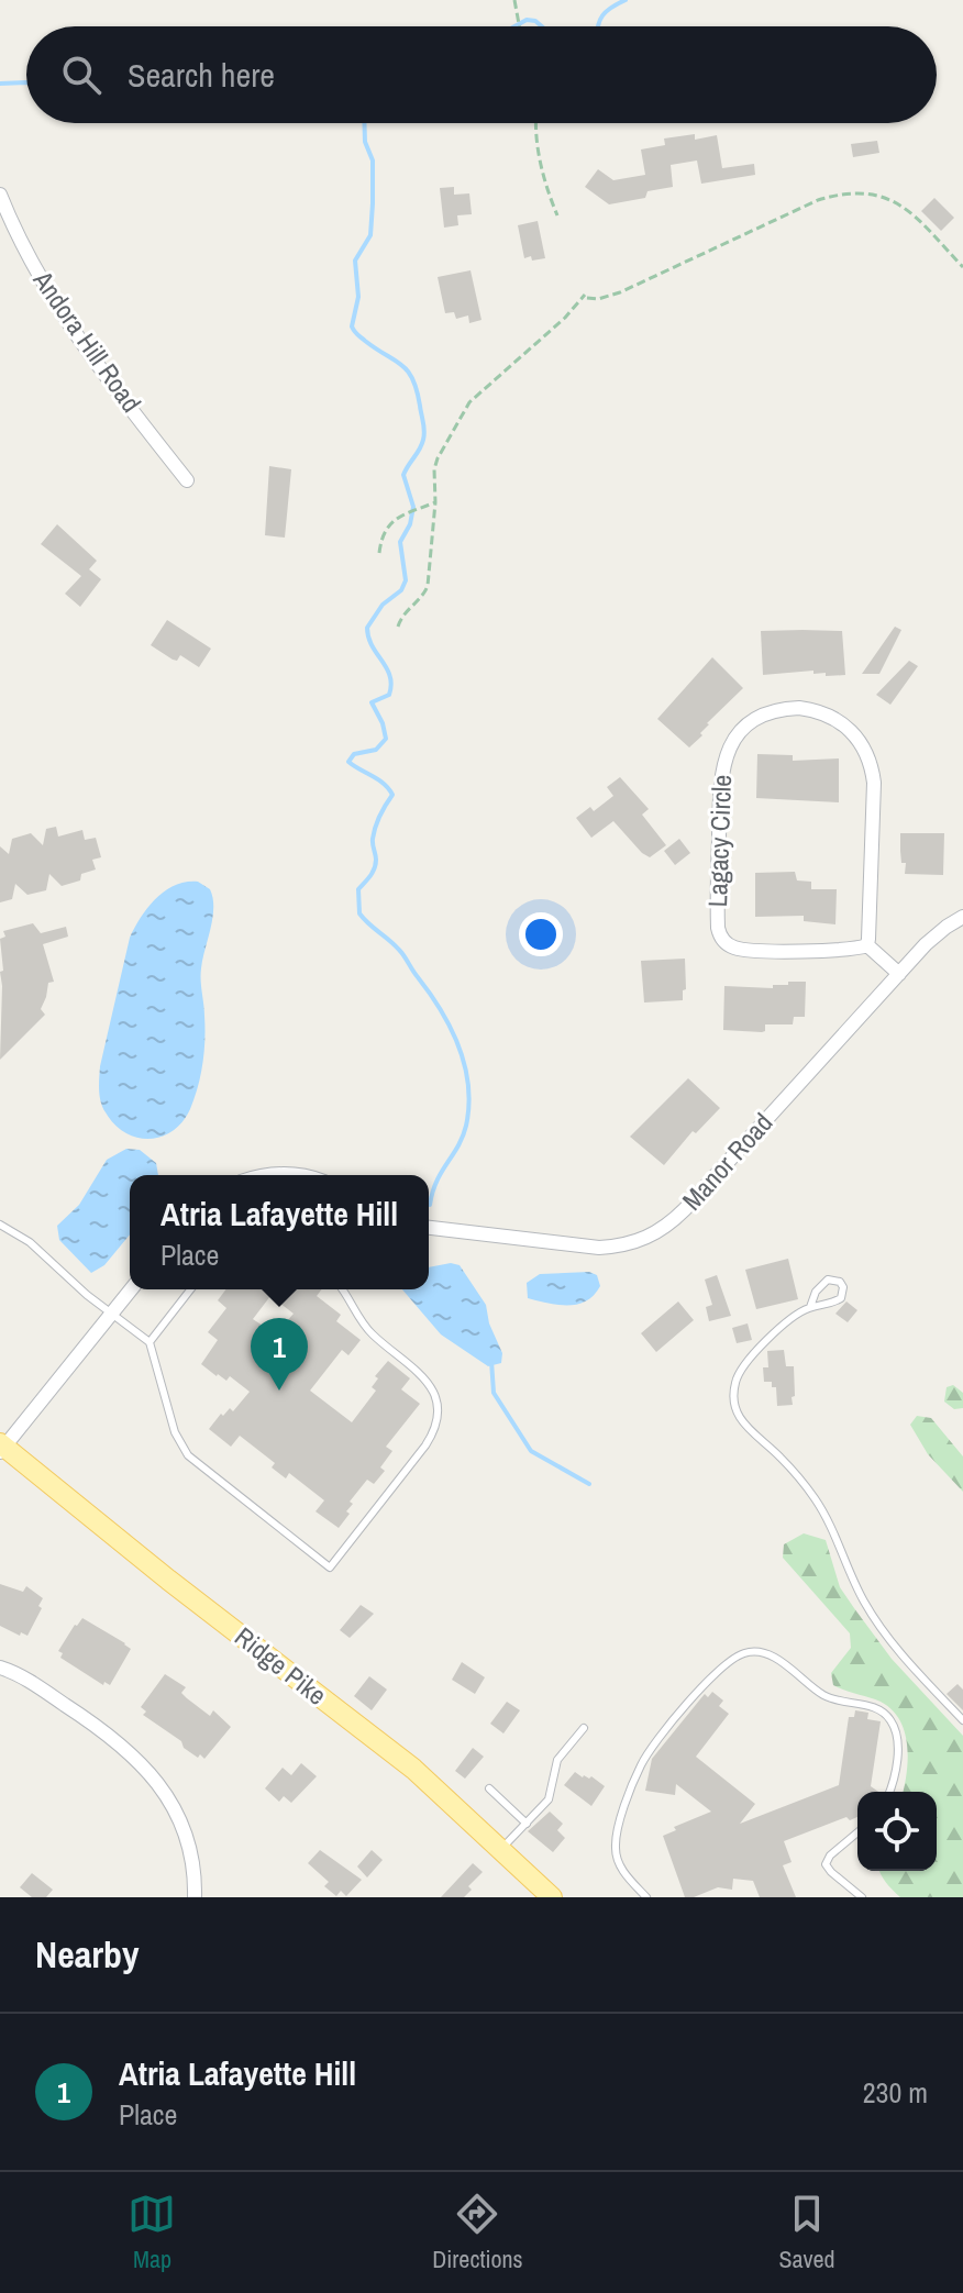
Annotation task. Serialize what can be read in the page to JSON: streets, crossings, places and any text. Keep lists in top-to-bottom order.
{
  "streets": {
    "main road": ["Ridge Pike"],
    "street": ["Andora Hill Road", "Lagacy Circle", "Manor Road"]
  },
  "page": {
    "search": "Search here",
    "popup": ["Atria Lafayette Hill", "Place"],
    "pins": "1",
    "heading": "Nearby",
    "list": [
      {
        "mark": "1",
        "name": "Atria Lafayette Hill",
        "note": "Place",
        "value": "230 m"
      }
    ],
    "nav": ["Map", "Directions", "Saved"]
  }
}
